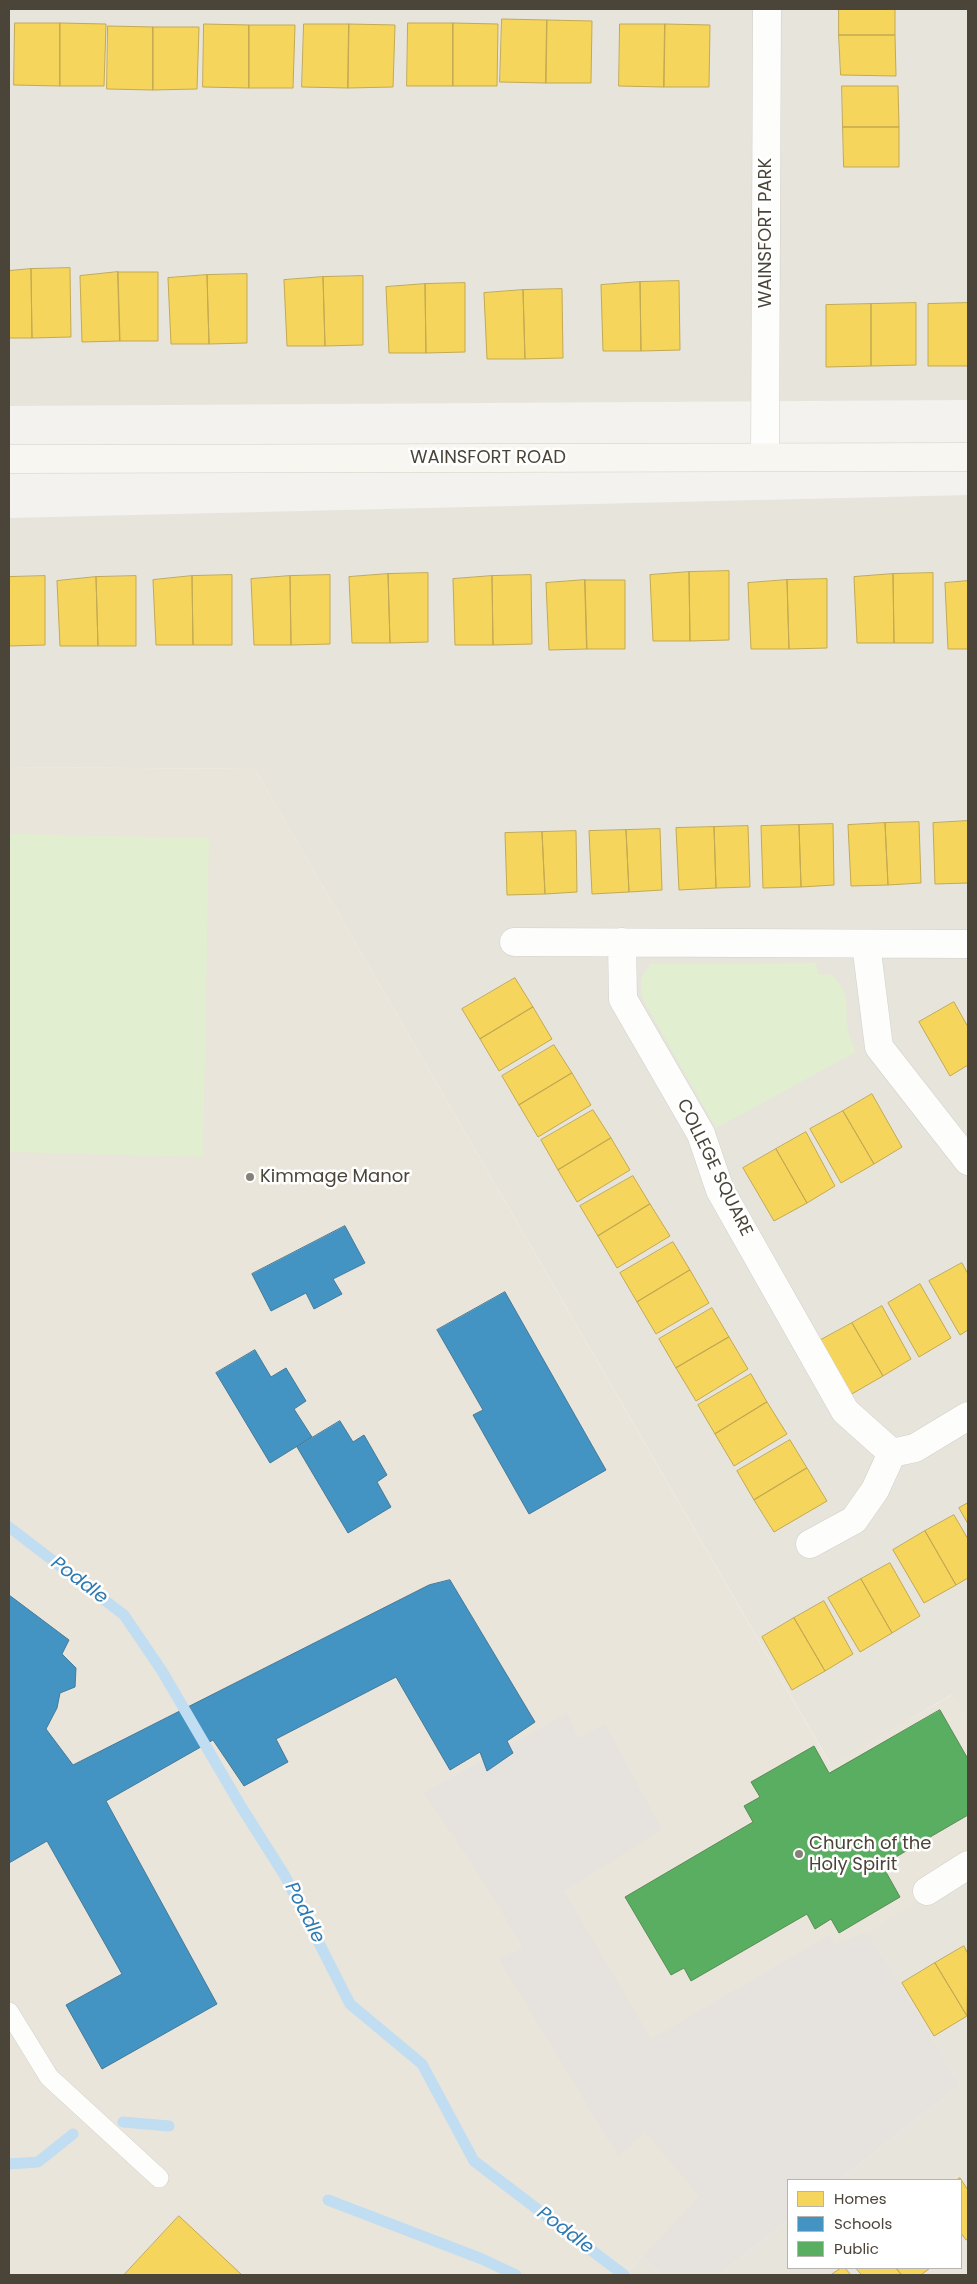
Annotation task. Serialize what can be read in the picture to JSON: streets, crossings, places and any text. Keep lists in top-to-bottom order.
{
  "streets": {
    "main road": ["WAINSFORT ROAD"],
    "street": ["WAINSFORT PARK", "COLLEGE SQUARE"]
  },
  "crossings": [
    ["WAINSFORT PARK", "WAINSFORT ROAD"]
  ],
  "water": ["Poddle"],
  "places": ["Kimmage Manor", "Church of the Holy Spirit"],
  "legend": ["Homes", "Schools", "Public"]
}
